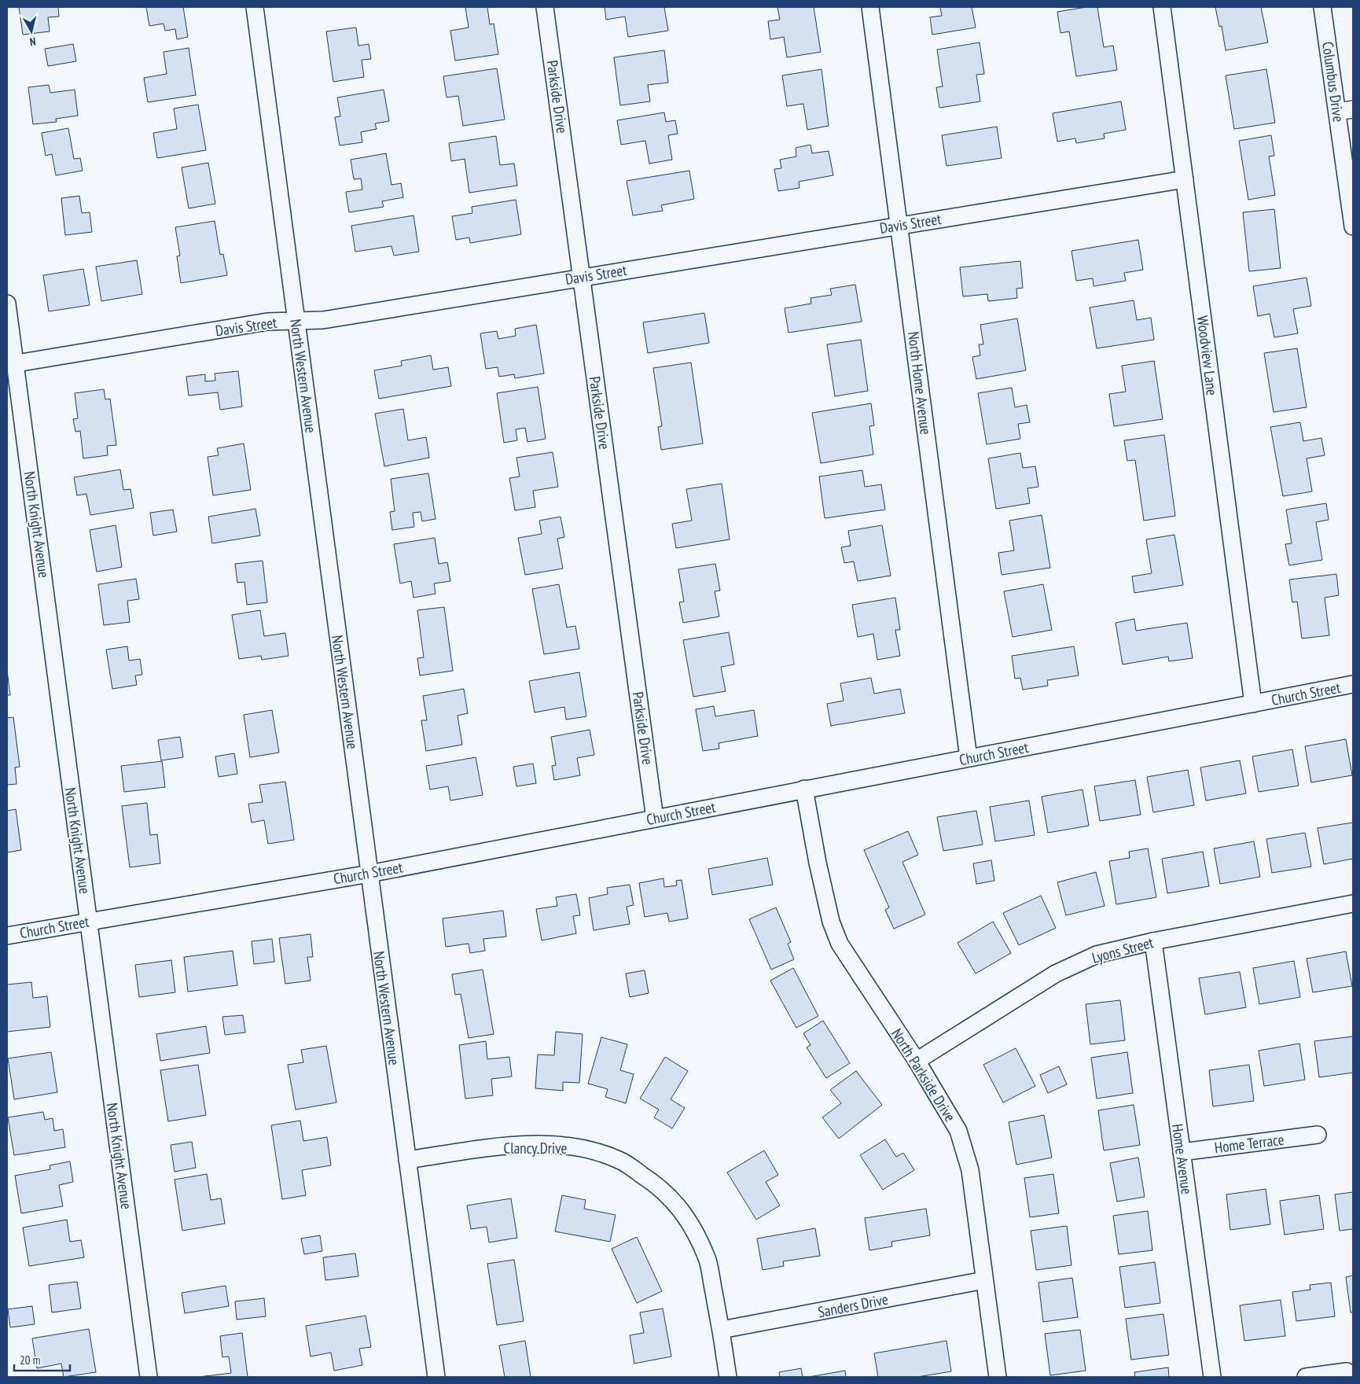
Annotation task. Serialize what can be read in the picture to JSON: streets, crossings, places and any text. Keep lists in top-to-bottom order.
{
  "streets": {
    "street": [
      "Columbus Drive",
      "Parkside Drive",
      "Davis Street",
      "Woodview Lane",
      "North Western Avenue",
      "North Home Avenue",
      "North Knight Avenue",
      "Church Street",
      "Lyons Street",
      "North Parkside Drive",
      "Home Terrace",
      "Clancy Drive",
      "Home Avenue",
      "Sanders Drive"
    ]
  },
  "crossings": [
    ["Parkside Drive", "Davis Street"],
    ["Parkside Drive", "Church Street"],
    ["Davis Street", "Woodview Lane"],
    ["Davis Street", "North Western Avenue"],
    ["Davis Street", "North Home Avenue"],
    ["Davis Street", "North Knight Avenue"],
    ["Woodview Lane", "Church Street"],
    ["North Western Avenue", "Church Street"],
    ["North Western Avenue", "Clancy Drive"],
    ["North Home Avenue", "Church Street"],
    ["North Knight Avenue", "Church Street"],
    ["Church Street", "North Parkside Drive"],
    ["Lyons Street", "North Parkside Drive"],
    ["Lyons Street", "Home Avenue"],
    ["North Parkside Drive", "Sanders Drive"],
    ["Home Terrace", "Home Avenue"],
    ["Clancy Drive", "Sanders Drive"]
  ],
  "scale_bar": "20 m",
  "north": "bottom"
}
